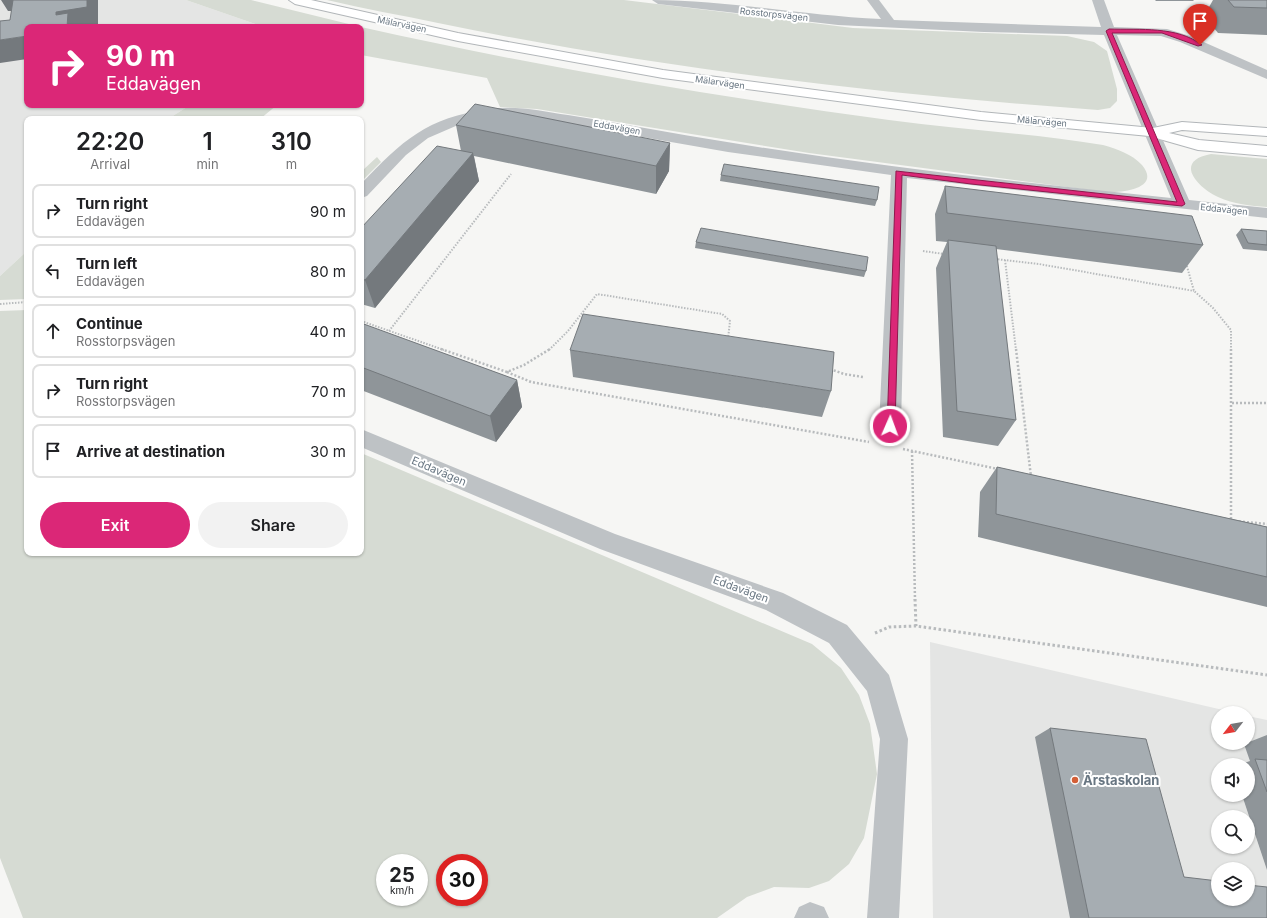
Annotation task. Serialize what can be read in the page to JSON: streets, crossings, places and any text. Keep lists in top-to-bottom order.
{
  "streets": {
    "main road": ["Mälarvägen"],
    "street": ["Rosstorpsvägen", "Eddavägen"]
  },
  "places": ["Ärstaskolan"],
  "north": "bottom left",
  "page": {
    "turn": ["90 m", "Eddavägen"],
    "eta": [
      "22:20",
      "Arrival",
      "1",
      "min",
      "310",
      "m"
    ],
    "list": [
      {
        "name": "Turn right",
        "note": "Eddavägen",
        "value": "90 m"
      },
      {
        "name": "Turn left",
        "note": "Eddavägen",
        "value": "80 m"
      },
      {
        "name": "Continue",
        "note": "Rosstorpsvägen",
        "value": "40 m"
      },
      {
        "name": "Turn right",
        "note": "Rosstorpsvägen",
        "value": "70 m"
      },
      {
        "name": "Arrive at destination",
        "value": "30 m"
      }
    ],
    "buttons": ["Exit", "Share"],
    "speed": "25 km/h",
    "limit": "30"
  }
}
